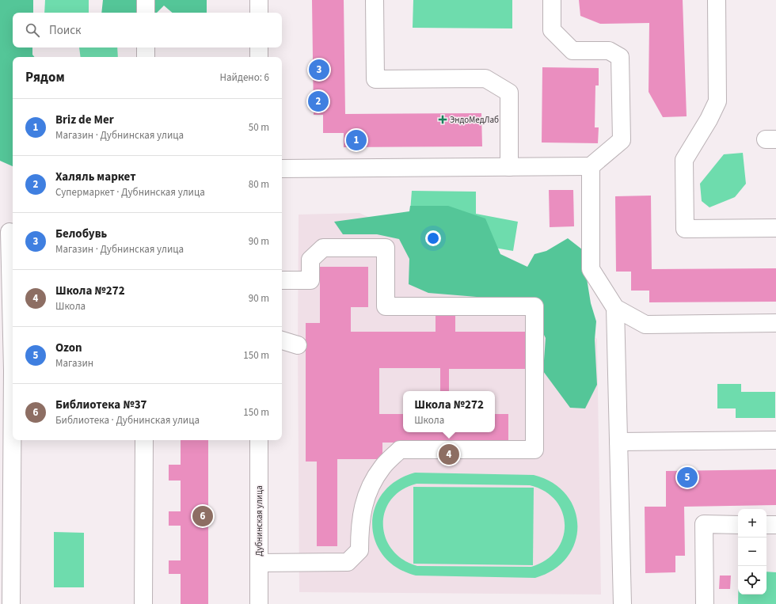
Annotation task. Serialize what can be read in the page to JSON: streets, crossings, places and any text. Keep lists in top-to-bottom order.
{
  "streets": {
    "main road": ["Дубнинская улица"]
  },
  "places": {
    "health": ["ЭндоМедЛаб"]
  },
  "page": {
    "search": "Поиск",
    "heading": ["Рядом", "Найдено: 6"],
    "pins": [
      "3",
      "2",
      "1",
      "4",
      "5",
      "6"
    ],
    "list": [
      {
        "mark": "1",
        "name": "Briz de Mer",
        "note": "Магазин · Дубнинская улица",
        "value": "50 m"
      },
      {
        "mark": "2",
        "name": "Халяль маркет",
        "note": "Супермаркет · Дубнинская улица",
        "value": "80 m"
      },
      {
        "mark": "3",
        "name": "Белобувь",
        "note": "Магазин · Дубнинская улица",
        "value": "90 m"
      },
      {
        "mark": "4",
        "name": "Школа №272",
        "note": "Школа",
        "value": "90 m"
      },
      {
        "mark": "5",
        "name": "Ozon",
        "note": "Магазин",
        "value": "150 m"
      },
      {
        "mark": "6",
        "name": "Библиотека №37",
        "note": "Библиотека · Дубнинская улица",
        "value": "150 m"
      }
    ],
    "popup": ["Школа №272", "Школа"],
    "map_buttons": ["+", "−"]
  }
}
